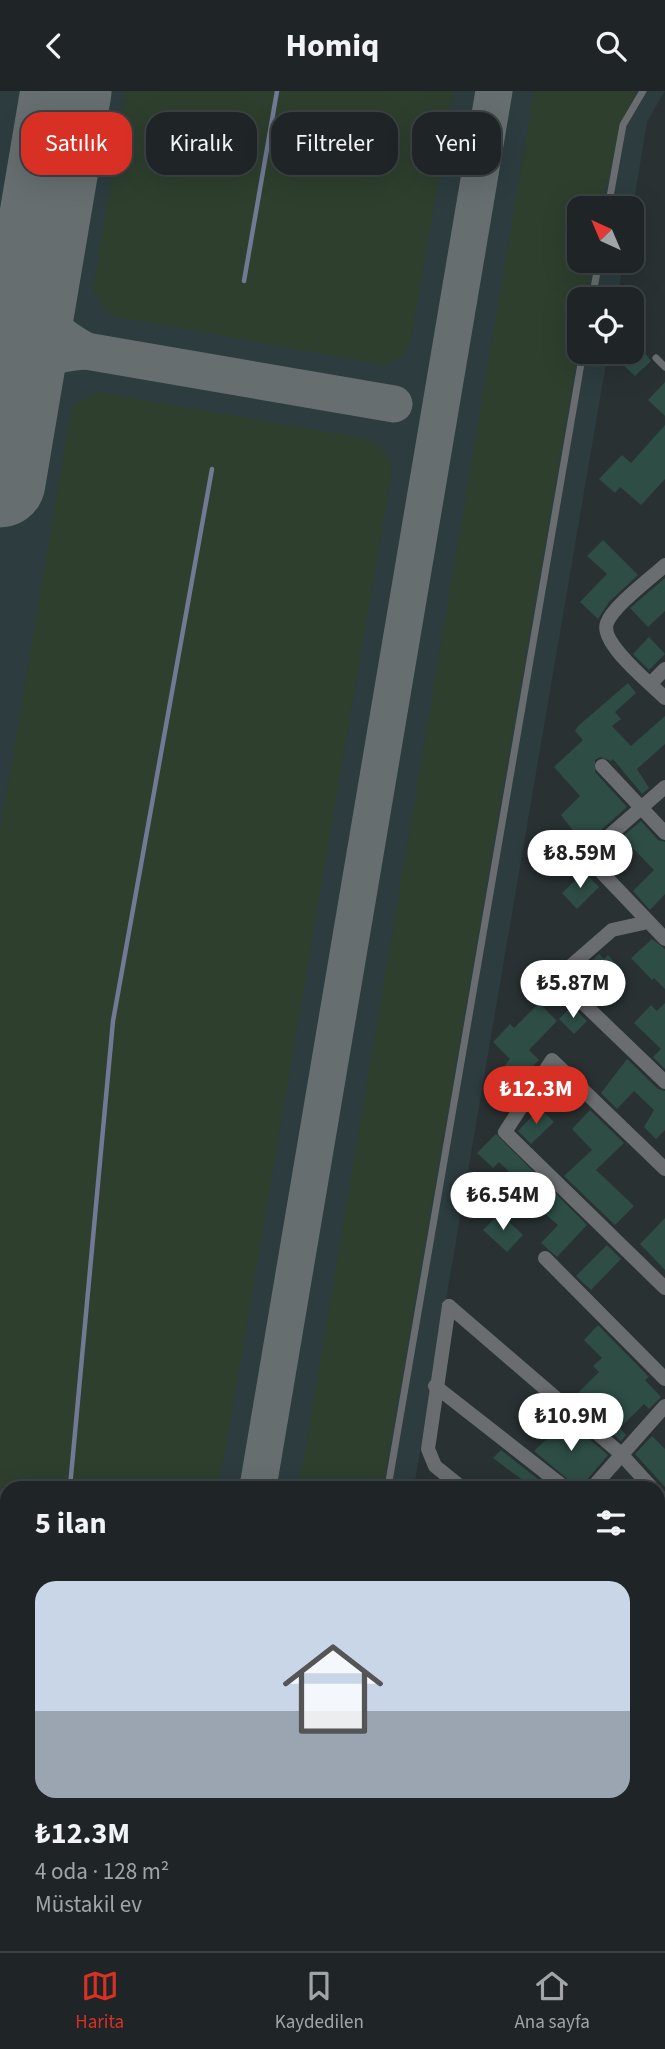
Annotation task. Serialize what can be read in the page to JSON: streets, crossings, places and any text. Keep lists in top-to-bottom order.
{
  "north": "top left",
  "page": {
    "header": "Homiq",
    "chip": [
      "Satılık",
      "Kiralık",
      "Filtreler",
      "Yeni"
    ],
    "price": [
      "₺8.59M",
      "₺5.87M",
      "₺12.3M",
      "₺6.54M",
      "₺10.9M"
    ],
    "heading": "5 ilan",
    "list": [
      {
        "name": "₺12.3M",
        "note": "4 oda · 128 m² · Müstakil ev"
      }
    ],
    "tabs": ["Harita", "Kaydedilen", "Ana sayfa"]
  }
}
